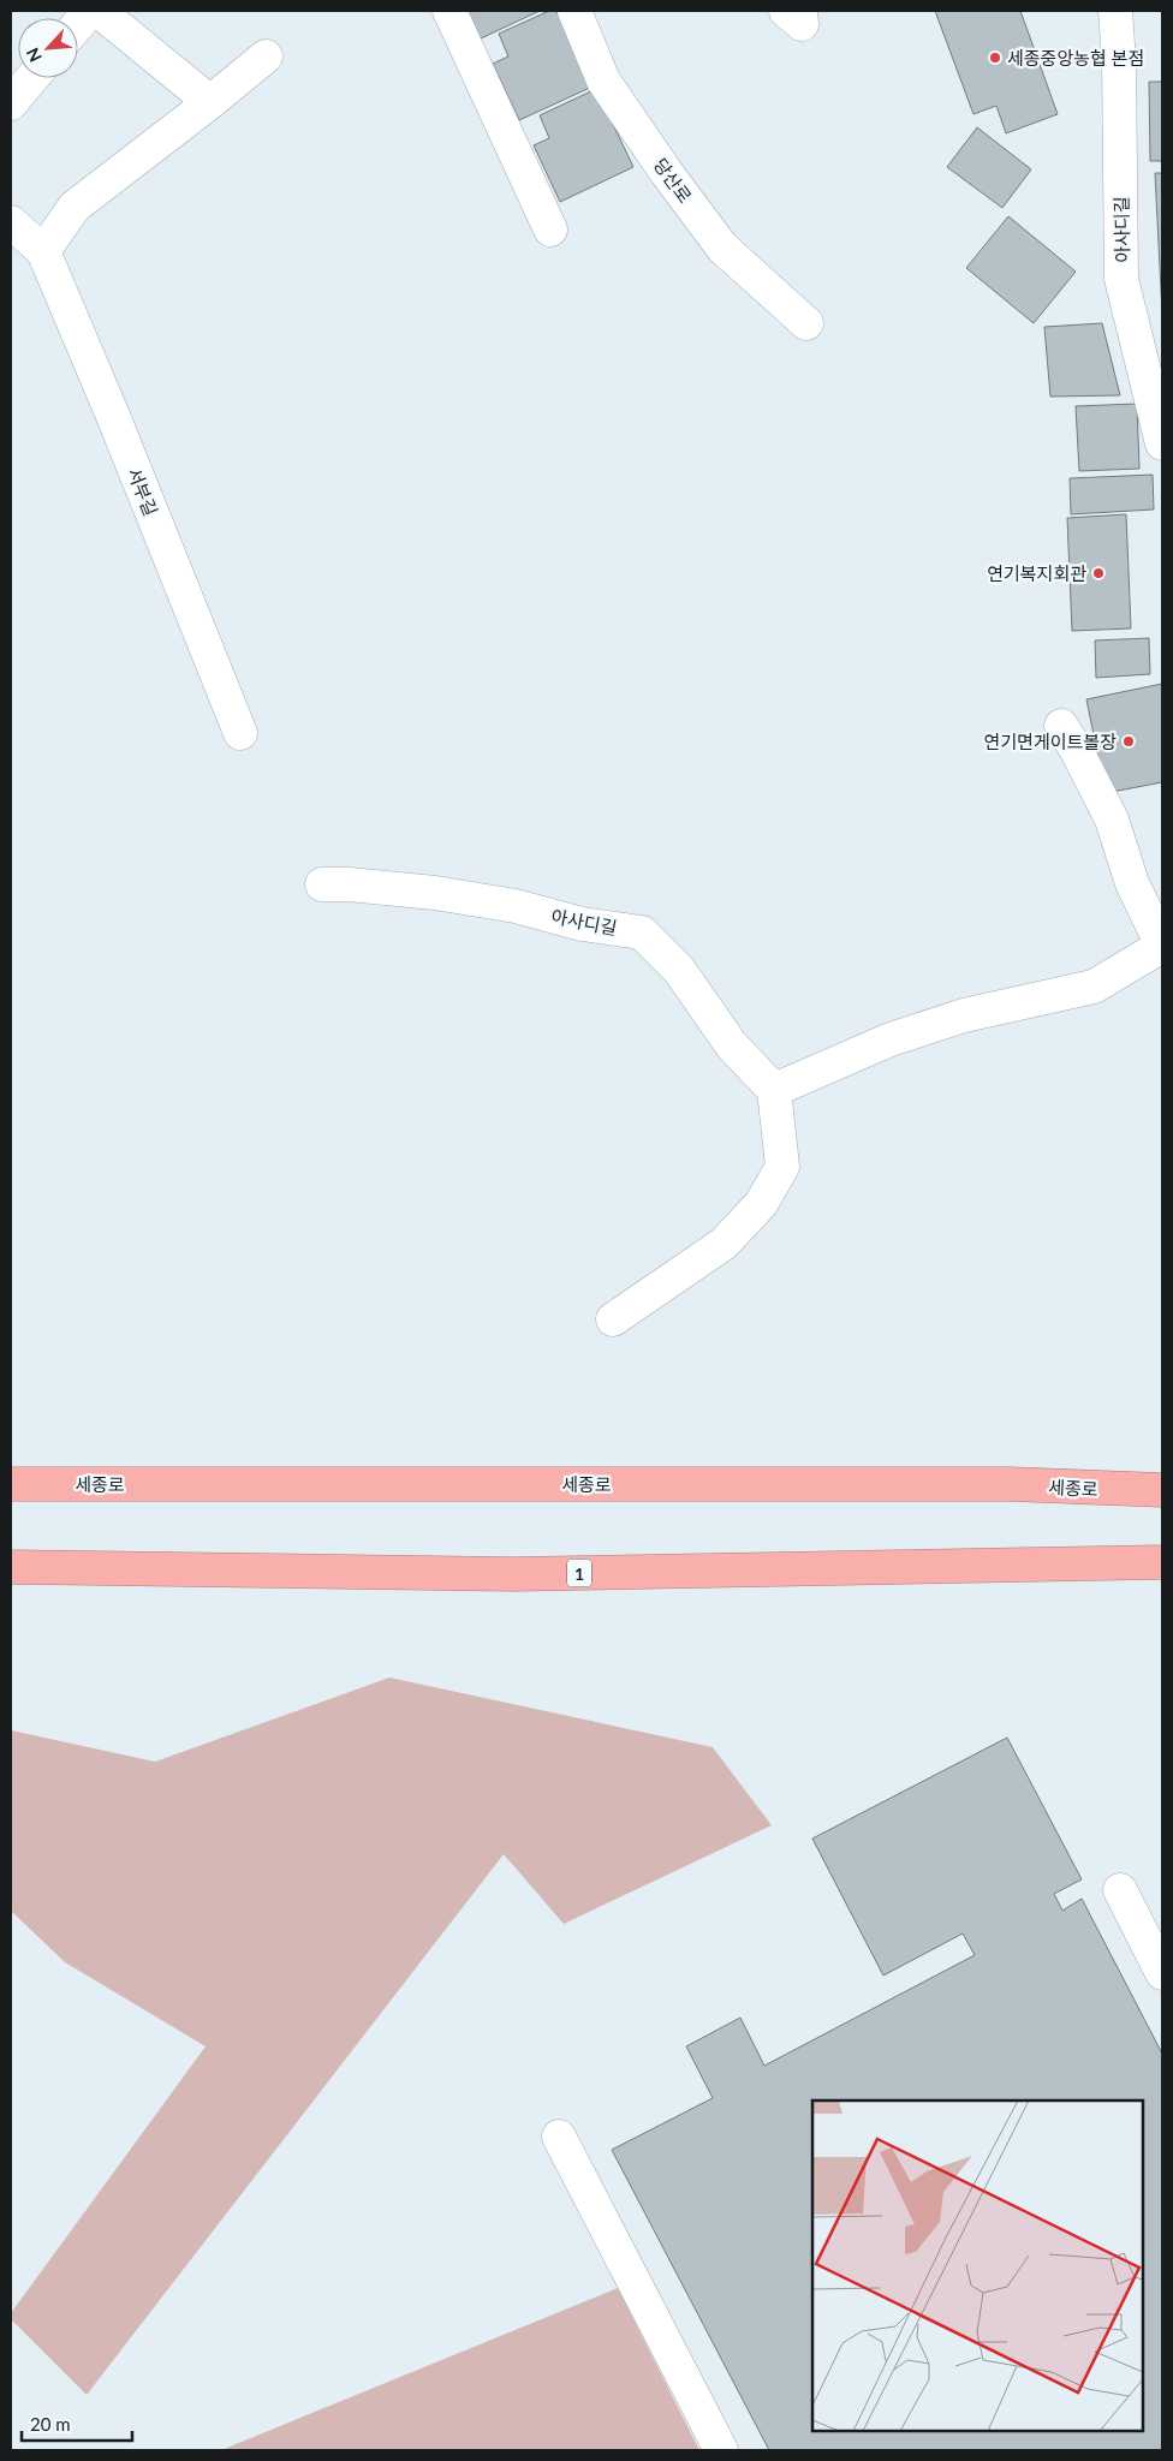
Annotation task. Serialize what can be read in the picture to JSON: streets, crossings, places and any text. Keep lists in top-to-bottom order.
{
  "streets": {
    "highway": ["세종로", "1"],
    "street": ["당산로", "아사디길", "서부길"]
  },
  "places": ["세종중앙농협 본점", "연기복지회관", "연기면게이트볼장"],
  "scale_bar": "20 m",
  "north": "bottom left"
}
